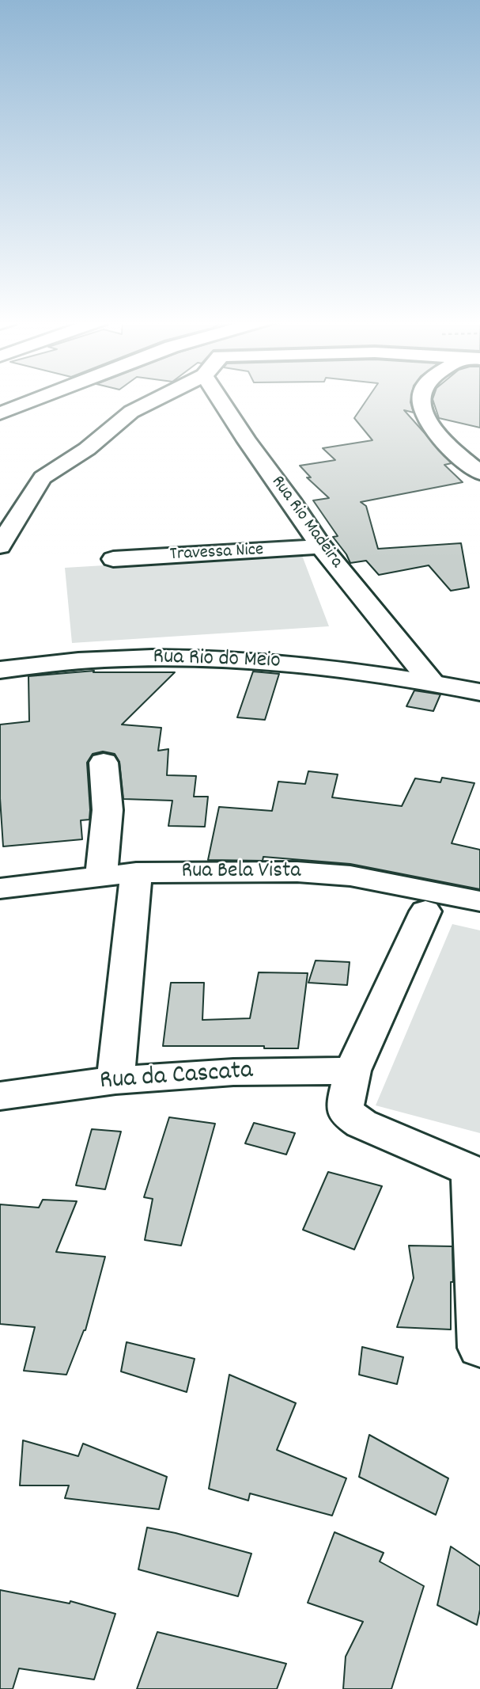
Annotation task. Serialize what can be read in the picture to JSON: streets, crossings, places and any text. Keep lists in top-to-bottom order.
{
  "streets": {
    "street": [
      "Rua Rio Madeira",
      "Travessa Nice",
      "Rua Rio do Meio",
      "Rua Bela Vista",
      "Rua da Cascata"
    ]
  },
  "crossings": [
    ["Rua Rio Madeira", "Travessa Nice"],
    ["Rua Rio Madeira", "Rua Rio do Meio"]
  ]
}
